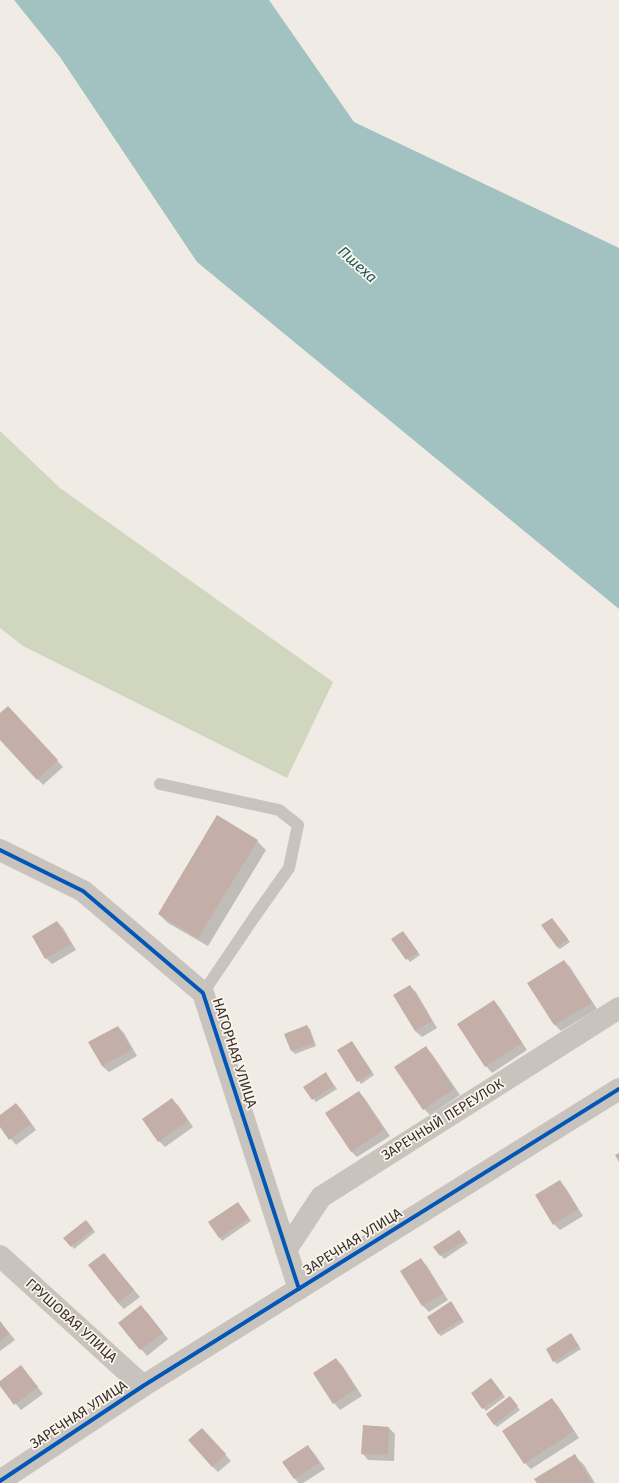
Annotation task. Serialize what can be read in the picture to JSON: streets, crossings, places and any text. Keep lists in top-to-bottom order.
{
  "streets": {
    "street": [
      "НАГОРНАЯ УЛИЦА",
      "ЗАРЕЧНЫЙ ПЕРЕУЛОК",
      "ЗАРЕЧНАЯ УЛИЦА",
      "ГРУШОВАЯ УЛИЦА"
    ]
  },
  "crossings": [
    ["НАГОРНАЯ УЛИЦА", "ЗАРЕЧНЫЙ ПЕРЕУЛОК"],
    ["НАГОРНАЯ УЛИЦА", "ЗАРЕЧНАЯ УЛИЦА"],
    ["ЗАРЕЧНАЯ УЛИЦА", "ГРУШОВАЯ УЛИЦА"]
  ],
  "water": ["Пшеха"]
}
